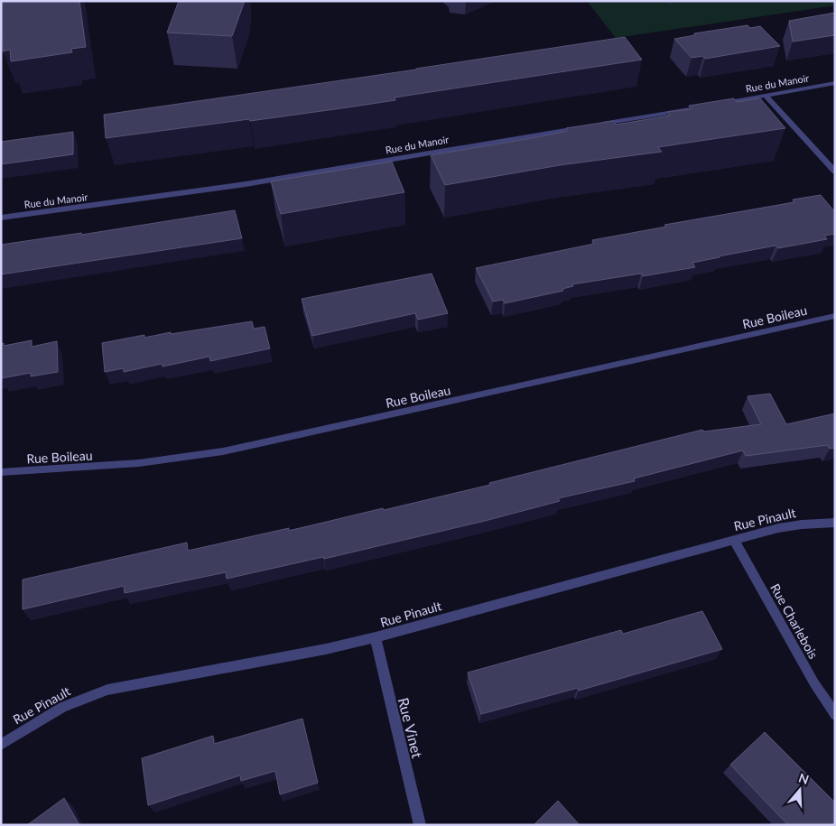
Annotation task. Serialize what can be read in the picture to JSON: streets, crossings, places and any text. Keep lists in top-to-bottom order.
{
  "streets": {
    "street": [
      "Rue du Manoir",
      "Rue Boileau",
      "Rue Pinault",
      "Rue Charlebois",
      "Rue Vinet"
    ]
  },
  "crossings": [
    ["Rue Pinault", "Rue Charlebois"],
    ["Rue Pinault", "Rue Vinet"]
  ],
  "north": "top"
}
